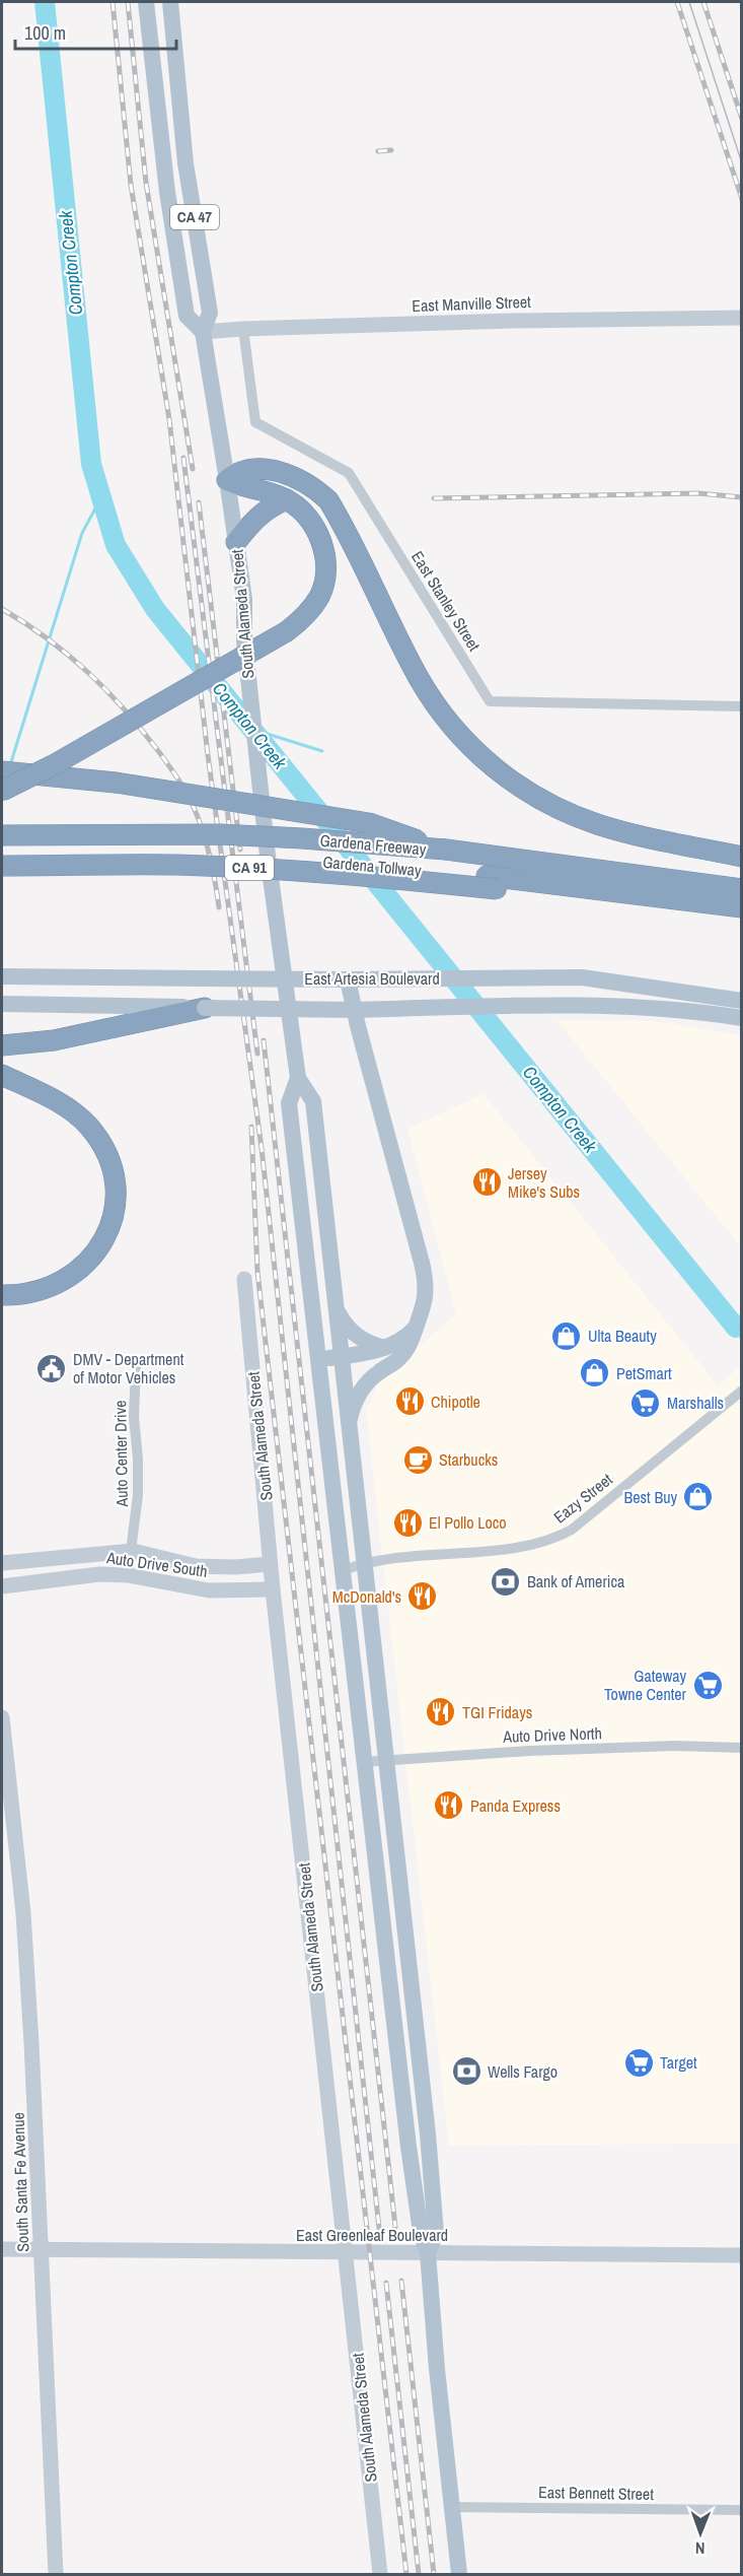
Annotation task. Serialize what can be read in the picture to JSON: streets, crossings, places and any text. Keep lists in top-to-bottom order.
{
  "streets": {
    "highway": ["Gardena Freeway", "Gardena Tollway", "CA 91"],
    "main road": ["CA 47", "South Alameda Street", "East Artesia Boulevard"],
    "street": [
      "East Manville Street",
      "East Stanley Street",
      "Auto Center Drive",
      "Eazy Street",
      "Auto Drive South",
      "Auto Drive North",
      "South Santa Fe Avenue",
      "East Greenleaf Boulevard",
      "East Bennett Street"
    ]
  },
  "crossings": [
    ["East Manville Street", "East Stanley Street"],
    ["East Manville Street", "South Alameda Street"],
    ["South Alameda Street", "Eazy Street"],
    ["South Alameda Street", "Auto Drive South"],
    ["South Alameda Street", "Auto Drive North"],
    ["South Alameda Street", "East Greenleaf Boulevard"],
    ["South Alameda Street", "East Bennett Street"],
    ["Gardena Freeway", "Gardena Tollway"],
    ["Auto Center Drive", "Auto Drive South"],
    ["South Santa Fe Avenue", "East Greenleaf Boulevard"]
  ],
  "water": ["Compton Creek"],
  "places": {
    "restaurant": [
      "Jersey Mike's Subs",
      "Chipotle",
      "El Pollo Loco",
      "McDonald's",
      "TGI Fridays",
      "Panda Express"
    ],
    "shop": ["Ulta Beauty", "PetSmart", "Best Buy"],
    "public building": ["DMV - Department of Motor Vehicles"],
    "supermarket": ["Marshalls", "Gateway Towne Center", "Target"],
    "cafe": ["Starbucks"],
    "bank": ["Bank of America", "Wells Fargo"]
  },
  "scale_bar": "100 m",
  "north": "bottom"
}
